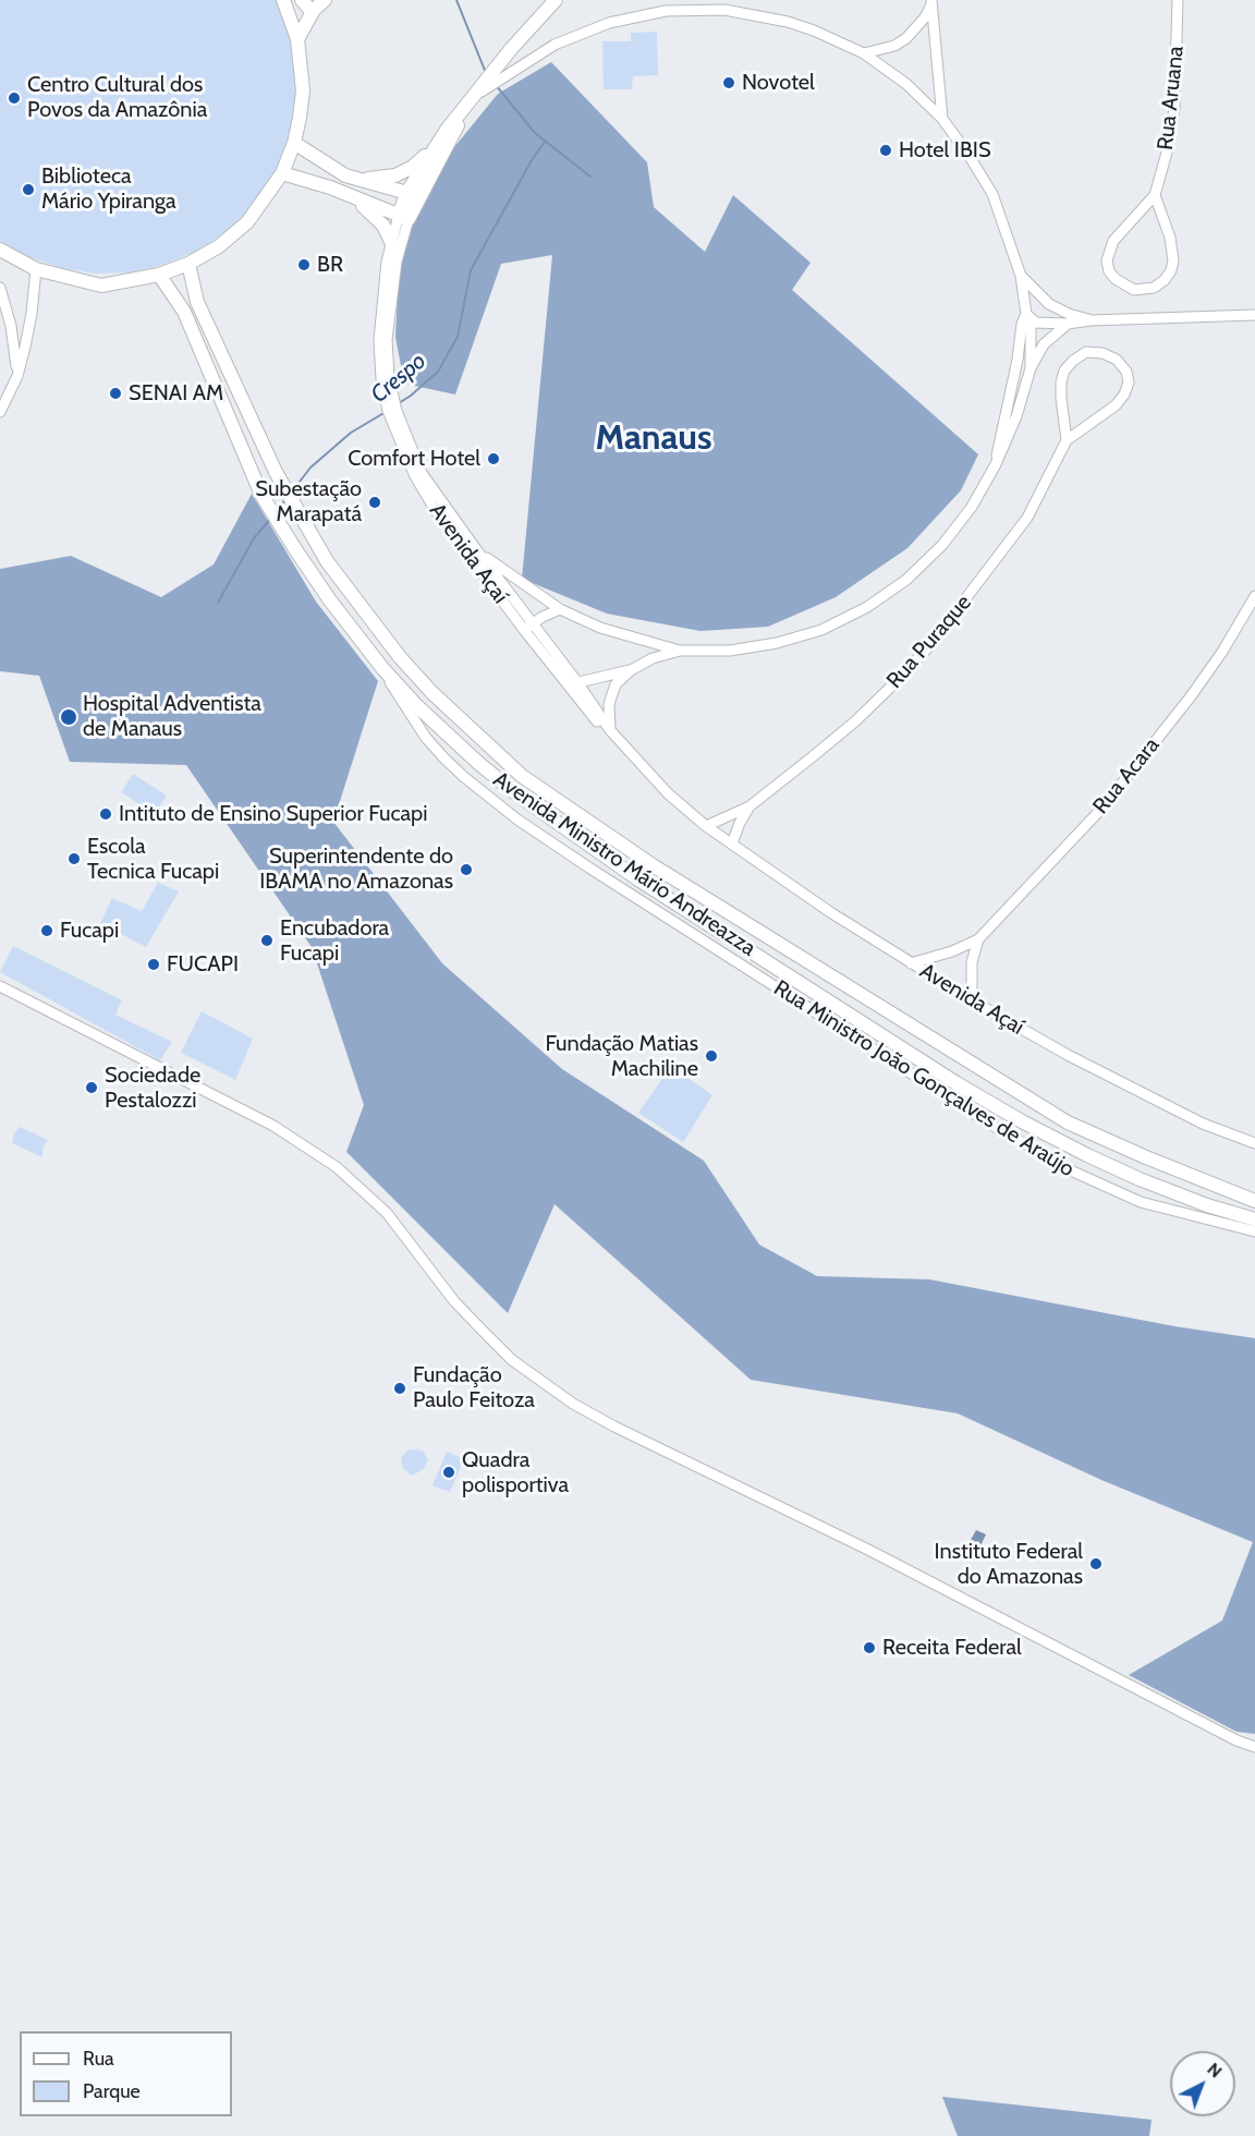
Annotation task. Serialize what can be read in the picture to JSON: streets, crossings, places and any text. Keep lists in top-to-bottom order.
{
  "streets": {
    "main road": ["Avenida Ministro Mário Andreazza"],
    "street": [
      "Rua Aruana",
      "Avenida Açaí",
      "Rua Puraque",
      "Rua Acara",
      "Rua Ministro João Gonçalves de Araújo"
    ]
  },
  "crossings": [
    ["Avenida Açaí", "Rua Puraque"],
    ["Avenida Açaí", "Rua Acara"],
    ["Avenida Ministro Mário Andreazza", "Rua Ministro João Gonçalves de Araújo"]
  ],
  "districts": ["Manaus"],
  "water": ["Crespo"],
  "places": [
    "Novotel",
    "Centro Cultural dos Povos da Amazônia",
    "Hotel IBIS",
    "Biblioteca Mário Ypiranga",
    "BR",
    "SENAI AM",
    "Comfort Hotel",
    "Subestação Marapatá",
    "Hospital Adventista de Manaus",
    "Intituto de Ensino Superior Fucapi",
    "Escola Tecnica Fucapi",
    "Superintendente do IBAMA no Amazonas",
    "Fucapi",
    "Encubadora Fucapi",
    "FUCAPI",
    "Fundação Matias Machiline",
    "Sociedade Pestalozzi",
    "Fundação Paulo Feitoza",
    "Quadra polisportiva",
    "Instituto Federal do Amazonas",
    "Receita Federal"
  ],
  "legend": ["Rua", "Parque"],
  "north": "top right"
}
